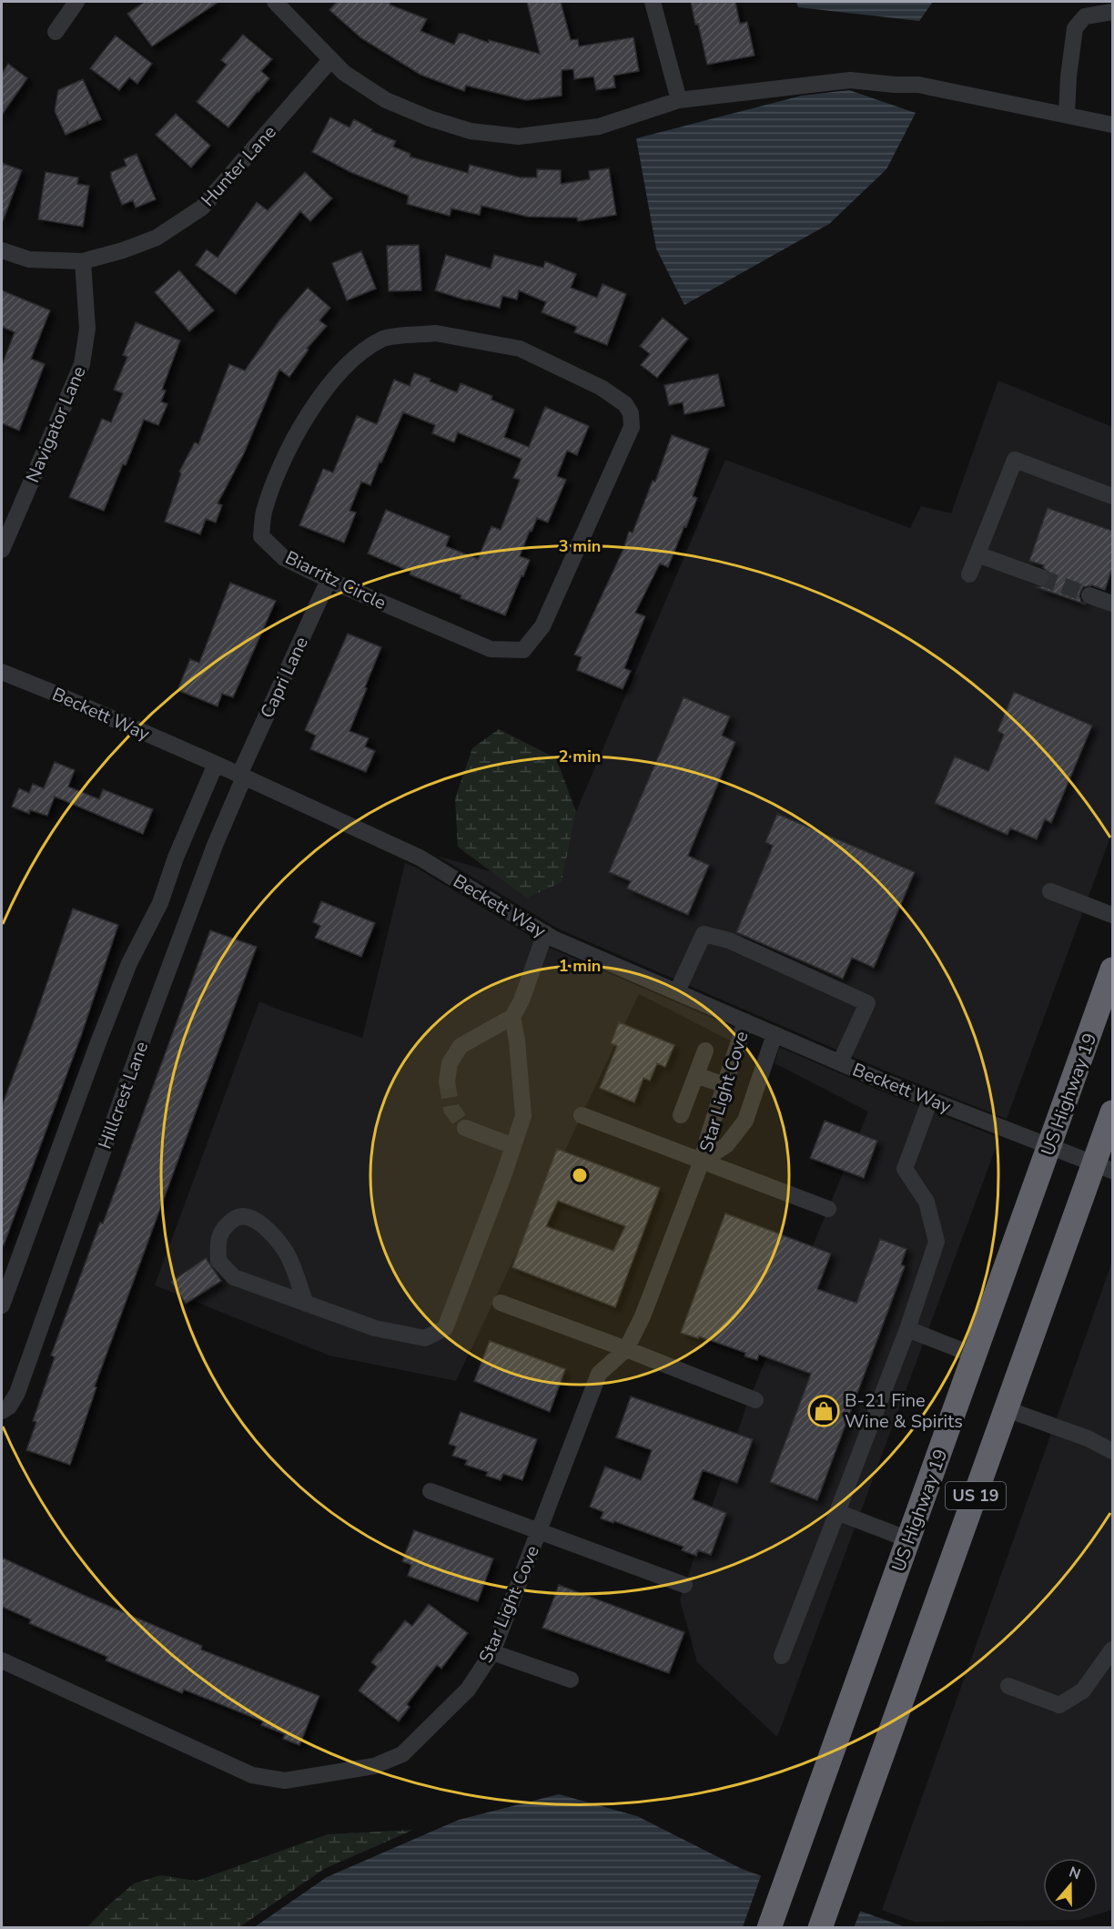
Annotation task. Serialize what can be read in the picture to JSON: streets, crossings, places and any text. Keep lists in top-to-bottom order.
{
  "streets": {
    "highway": ["US Highway 19", "US 19"],
    "street": [
      "Hunter Lane",
      "Navigator Lane",
      "Biarritz Circle",
      "Capri Lane",
      "Beckett Way",
      "Star Light Cove",
      "Hillcrest Lane"
    ]
  },
  "crossings": [
    ["Hunter Lane", "Navigator Lane"],
    ["Biarritz Circle", "Capri Lane"],
    ["Capri Lane", "Beckett Way"],
    ["Capri Lane", "Hillcrest Lane"],
    ["Beckett Way", "Star Light Cove"],
    ["Beckett Way", "US Highway 19"],
    ["Beckett Way", "Hillcrest Lane"],
    ["Beckett Way", "US 19"]
  ],
  "places": {
    "shop": ["B-21 Fine Wine & Spirits"]
  },
  "north": "top",
  "rings": ["3 min", "2 min", "1 min"]
}
